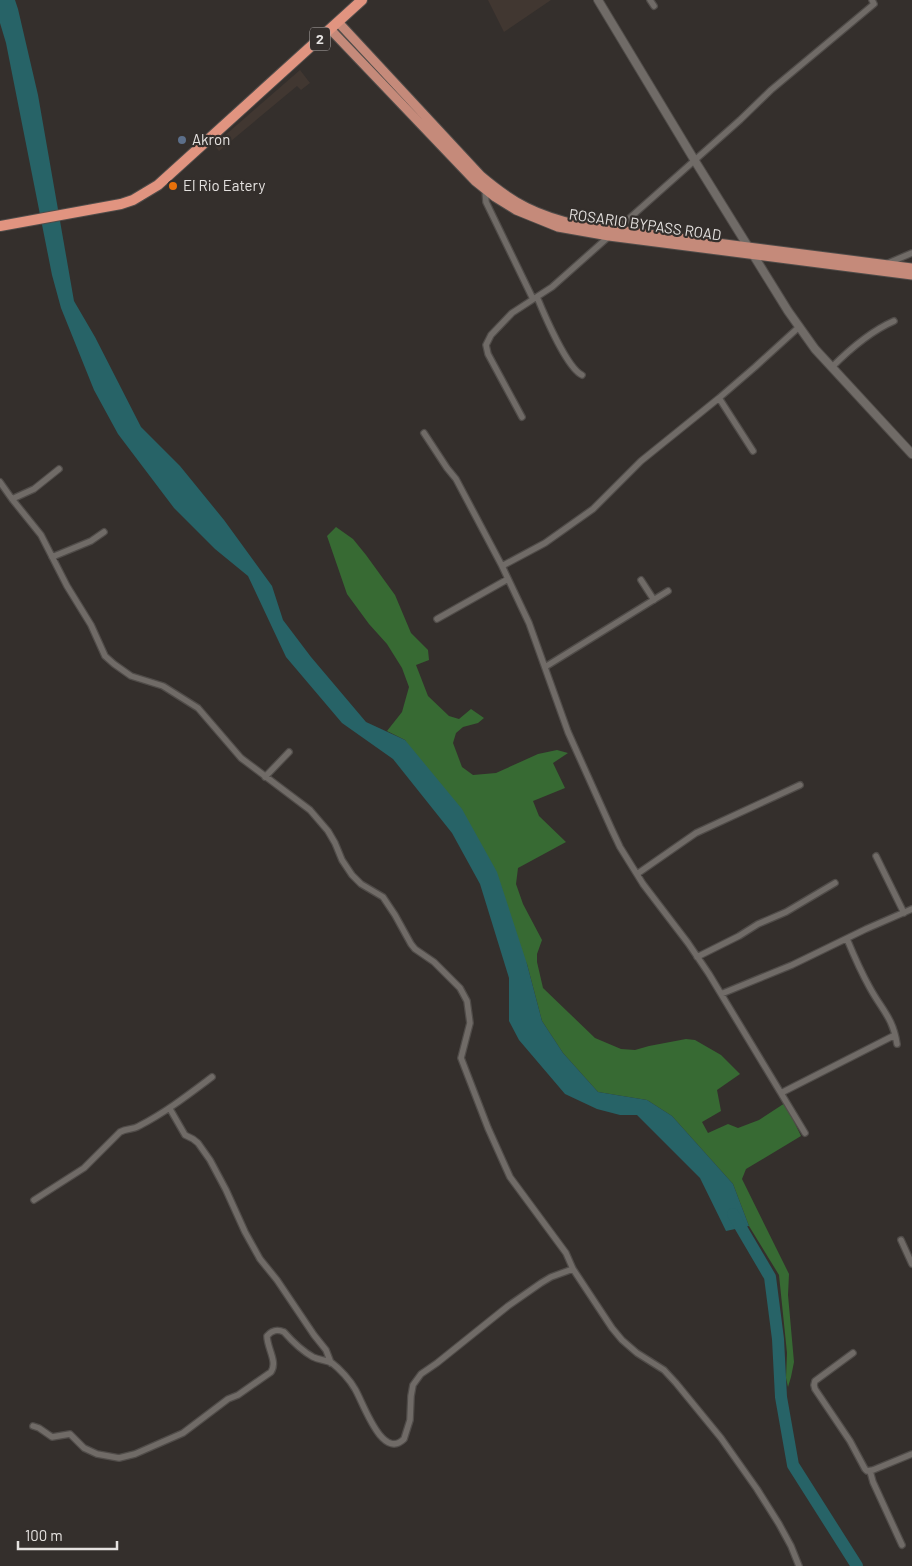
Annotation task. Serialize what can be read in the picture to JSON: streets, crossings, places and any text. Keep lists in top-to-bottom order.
{
  "streets": {
    "highway": ["2"],
    "main road": ["ROSARIO BYPASS ROAD"]
  },
  "crossings": [
    ["2", "ROSARIO BYPASS ROAD"]
  ],
  "places": ["Akron", "El Rio Eatery"],
  "scale_bar": "100 m"
}
